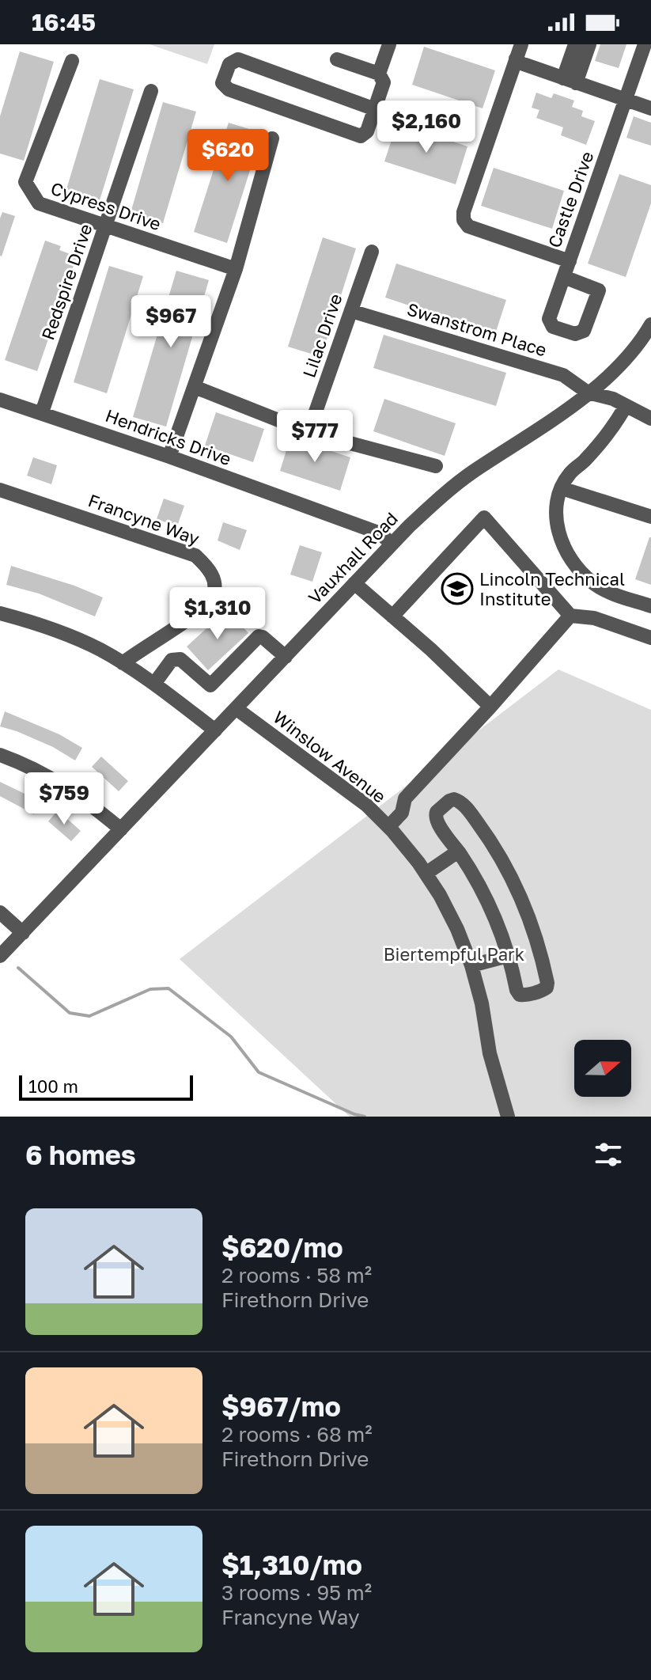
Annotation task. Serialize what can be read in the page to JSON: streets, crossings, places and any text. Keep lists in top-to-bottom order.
{
  "streets": {
    "street": [
      "Castle Drive",
      "Cypress Drive",
      "Redspire Drive",
      "Swanstrom Place",
      "Lilac Drive",
      "Hendricks Drive",
      "Francyne Way",
      "Vauxhall Road",
      "Winslow Avenue"
    ]
  },
  "crossings": [
    ["Cypress Drive", "Redspire Drive"],
    ["Redspire Drive", "Hendricks Drive"],
    ["Swanstrom Place", "Lilac Drive"],
    ["Swanstrom Place", "Vauxhall Road"],
    ["Hendricks Drive", "Vauxhall Road"],
    ["Vauxhall Road", "Winslow Avenue"]
  ],
  "parks": ["Biertempful Park"],
  "places": {
    "school or university": ["Lincoln Technical Institute"]
  },
  "scale_bar": "100 m",
  "north": "right",
  "page": {
    "status": "16:45",
    "price": [
      "$2,160",
      "$620",
      "$967",
      "$777",
      "$1,310",
      "$759"
    ],
    "scale": "100 m",
    "heading": "6 homes",
    "list": [
      {
        "name": "$620/mo",
        "note": "2 rooms · 58 m² · Firethorn Drive"
      },
      {
        "name": "$967/mo",
        "note": "2 rooms · 68 m² · Firethorn Drive"
      },
      {
        "name": "$1,310/mo",
        "note": "3 rooms · 95 m² · Francyne Way"
      }
    ]
  }
}
